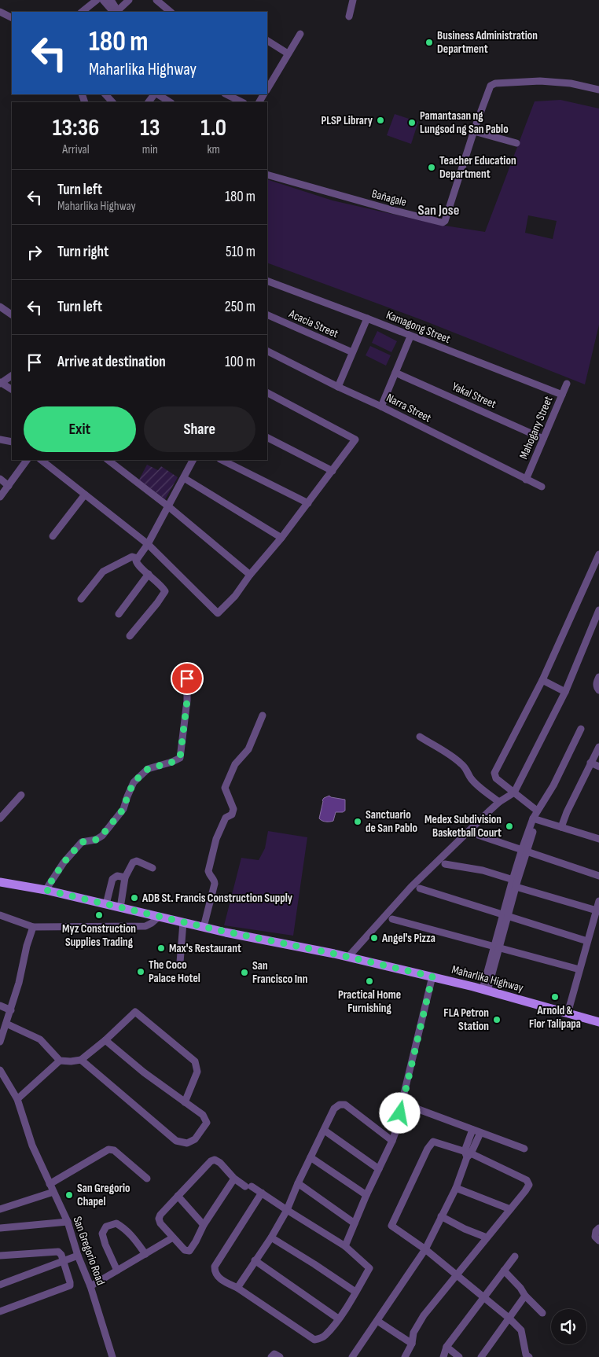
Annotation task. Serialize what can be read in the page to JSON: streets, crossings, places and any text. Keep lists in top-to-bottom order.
{
  "streets": {
    "main road": ["Maharlika Highway"],
    "street": [
      "Bañagale",
      "Acacia Street",
      "Kamagong Street",
      "Yakal Street",
      "Narra Street",
      "Mahogany Street",
      "San Gregorio Road"
    ]
  },
  "crossings": [
    ["Kamagong Street", "Mahogany Street"],
    ["Yakal Street", "Mahogany Street"],
    ["Narra Street", "Mahogany Street"]
  ],
  "districts": ["San Jose"],
  "places": [
    "Business Administration Department",
    "PLSP Library",
    "Pamantasan ng Lungsod ng San Pablo",
    "Teacher Education Department",
    "Sanctuario de San Pablo",
    "Medex Subdivision Basketball Court",
    "ADB St. Francis Construction Supply",
    "Myz Construction Supplies Trading",
    "Angel's Pizza",
    "Max's Restaurant",
    "The Coco Palace Hotel",
    "San Francisco Inn",
    "Practical Home Furnishing",
    "Arnold & Flor Talipapa",
    "FLA Petron Station",
    "San Gregorio Chapel"
  ],
  "page": {
    "turn": ["180 m", "Maharlika Highway"],
    "eta": [
      "13:36",
      "Arrival",
      "13",
      "min",
      "1.0",
      "km"
    ],
    "list": [
      {
        "name": "Turn left",
        "note": "Maharlika Highway",
        "value": "180 m"
      },
      {
        "name": "Turn right",
        "value": "510 m"
      },
      {
        "name": "Turn left",
        "value": "250 m"
      },
      {
        "name": "Arrive at destination",
        "value": "100 m"
      }
    ],
    "buttons": ["Exit", "Share"]
  }
}
